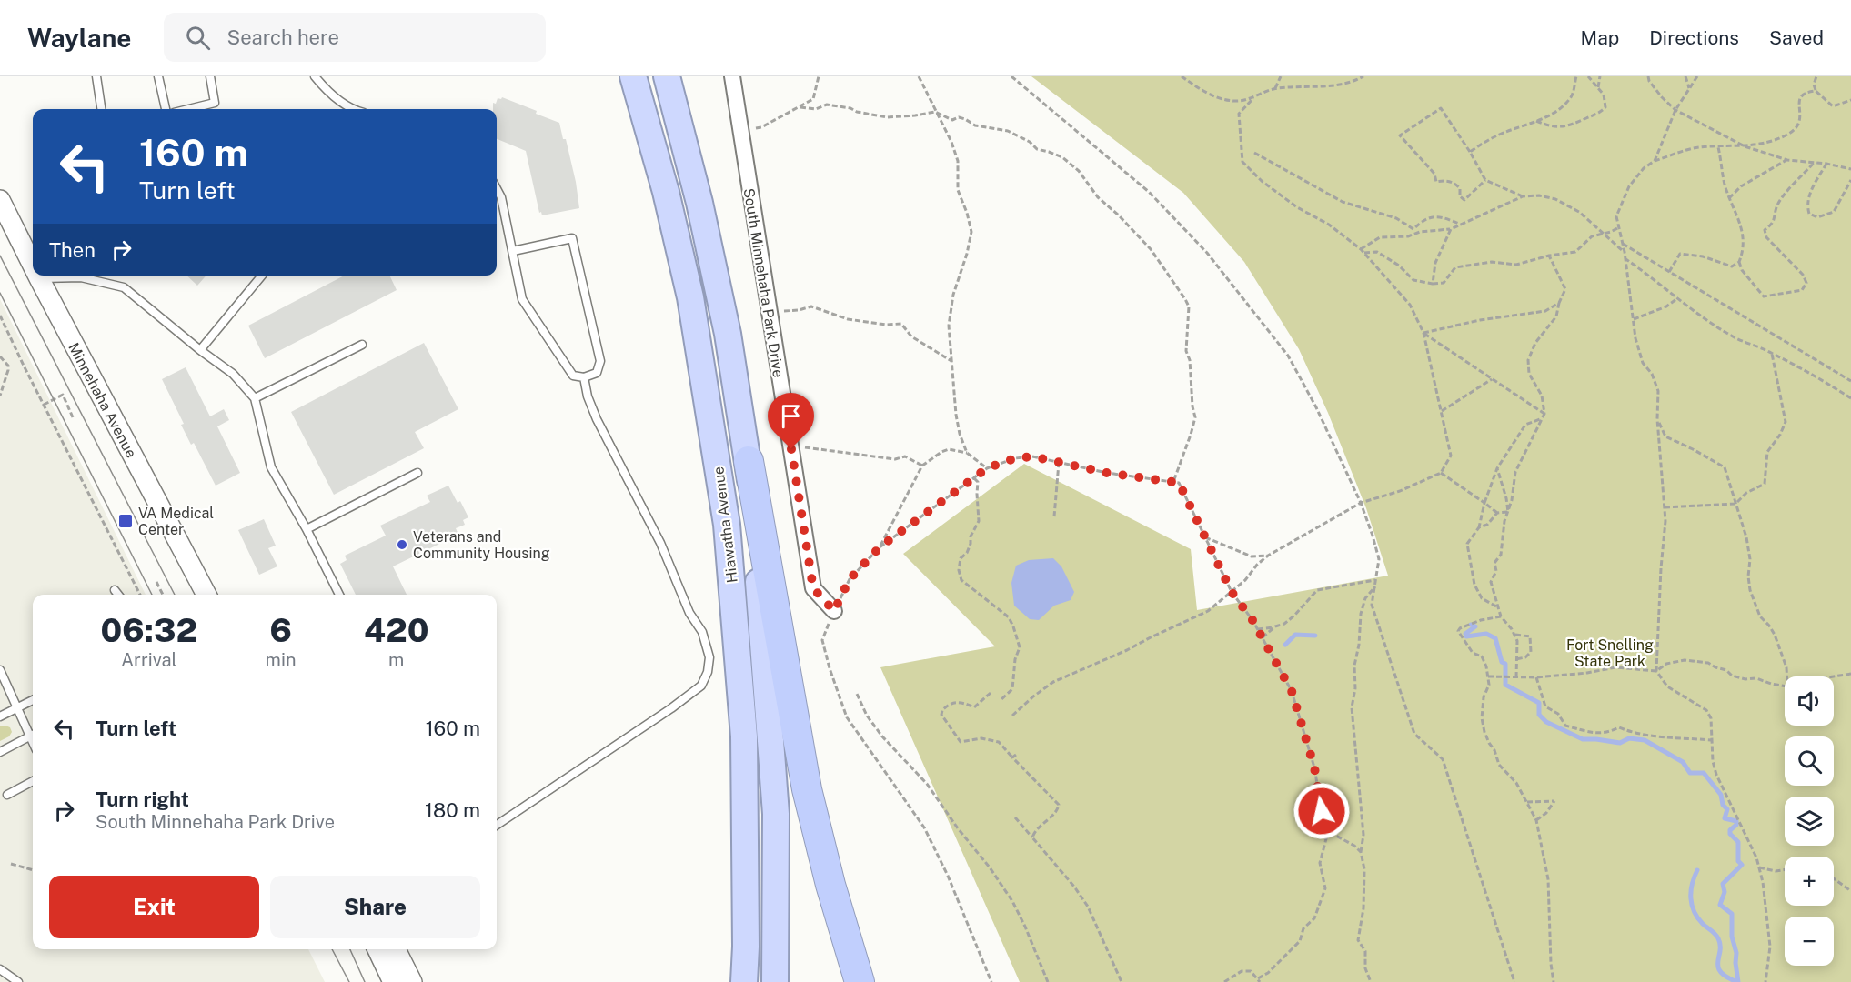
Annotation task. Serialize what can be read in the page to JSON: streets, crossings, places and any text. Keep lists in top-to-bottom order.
{
  "streets": {
    "highway": ["Hiawatha Avenue"],
    "street": ["South Minnehaha Park Drive", "Minnehaha Avenue"]
  },
  "parks": ["Fort Snelling State Park"],
  "places": {
    "transit": ["VA Medical Center"],
    "other": ["Veterans and Community Housing"]
  },
  "page": {
    "header": "Waylane",
    "search": "Search here",
    "nav": ["Map", "Directions", "Saved"],
    "turn": ["160 m", "Turn left"],
    "then": "Then",
    "eta": [
      "06:32",
      "Arrival",
      "6",
      "min",
      "420",
      "m"
    ],
    "map_buttons": ["+", "−"],
    "list": [
      {
        "name": "Turn left",
        "value": "160 m"
      },
      {
        "name": "Turn right",
        "note": "South Minnehaha Park Drive",
        "value": "180 m"
      }
    ],
    "buttons": ["Exit", "Share"]
  }
}
